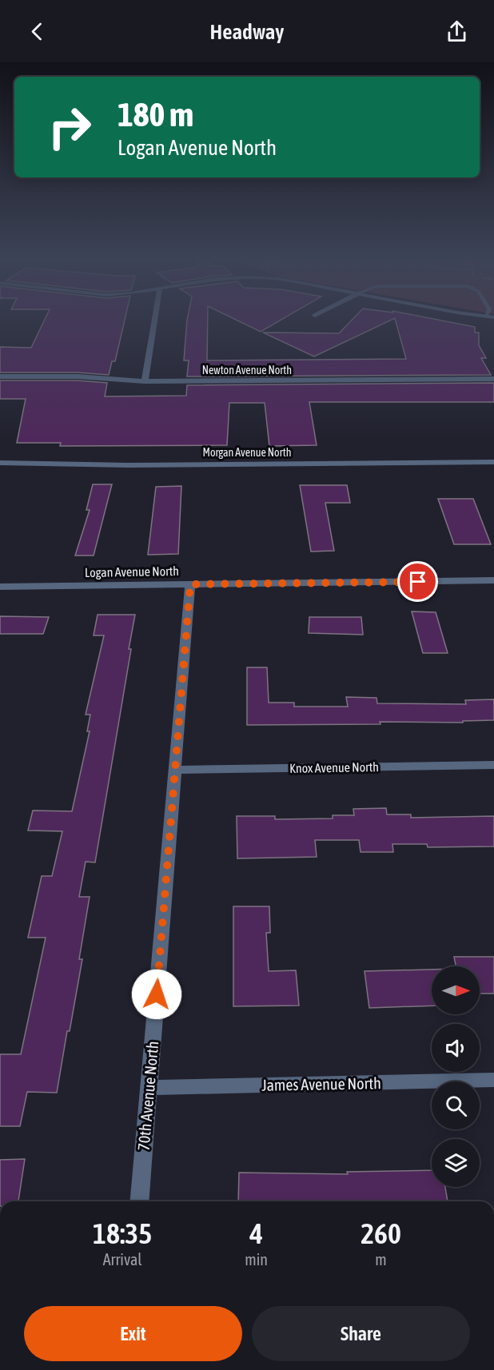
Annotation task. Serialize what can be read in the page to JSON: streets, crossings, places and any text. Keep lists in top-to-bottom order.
{
  "streets": {
    "street": [
      "Newton Avenue North",
      "Morgan Avenue North",
      "Logan Avenue North",
      "Knox Avenue North",
      "James Avenue North",
      "70th Avenue North"
    ]
  },
  "crossings": [
    ["Logan Avenue North", "70th Avenue North"],
    ["Knox Avenue North", "70th Avenue North"],
    ["James Avenue North", "70th Avenue North"]
  ],
  "north": "right",
  "page": {
    "header": "Headway",
    "turn": ["180 m", "Logan Avenue North"],
    "eta": [
      "18:35",
      "Arrival",
      "4",
      "min",
      "260",
      "m"
    ],
    "buttons": ["Exit", "Share"]
  }
}
